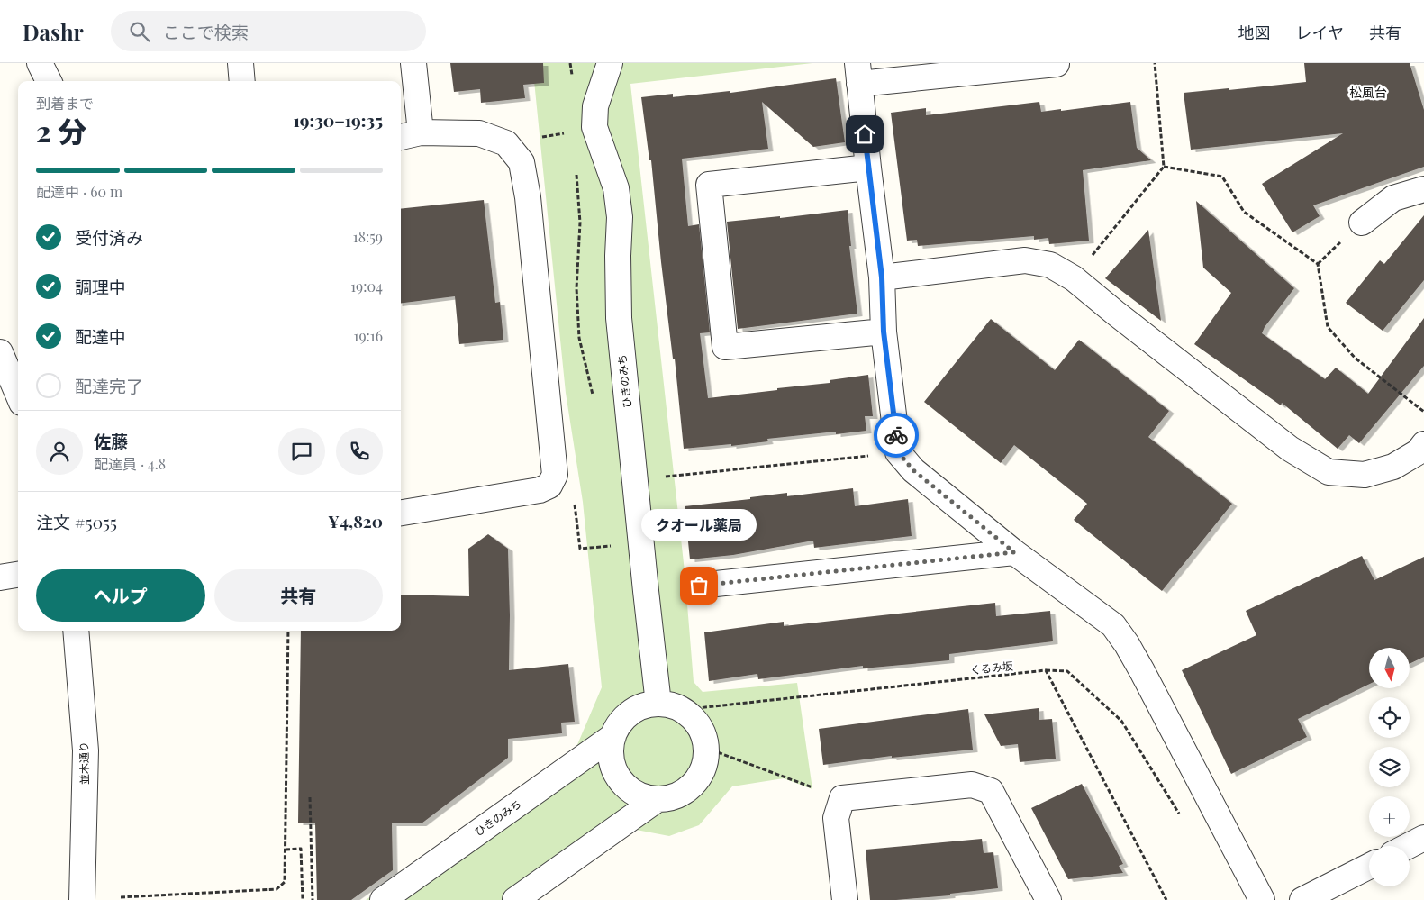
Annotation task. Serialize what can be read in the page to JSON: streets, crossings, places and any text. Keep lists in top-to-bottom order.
{
  "streets": {
    "street": ["ひきのみち", "並木通り"],
    "path": ["くるみ坂"]
  },
  "crossings": [
    ["ひきのみち", "くるみ坂"]
  ],
  "districts": ["松風台"],
  "places": ["クオール薬局"],
  "north": "bottom",
  "page": {
    "header": "Dashr",
    "search": "ここで検索",
    "nav": ["地図", "レイヤ", "共有"],
    "heading": ["2 分", "到着まで", "19:30–19:35"],
    "panel": [
      "佐藤",
      "配達員 · 4.8",
      "注文 #5055",
      "¥4,820"
    ],
    "bar": "配達中 · 60 m",
    "list": [
      ["受付済み", "18:59"],
      ["調理中", "19:04"],
      ["配達中", "19:16"],
      "配達完了"
    ],
    "bubble": "クオール薬局",
    "buttons": ["ヘルプ", "共有"],
    "map_buttons": ["+", "−"]
  }
}
